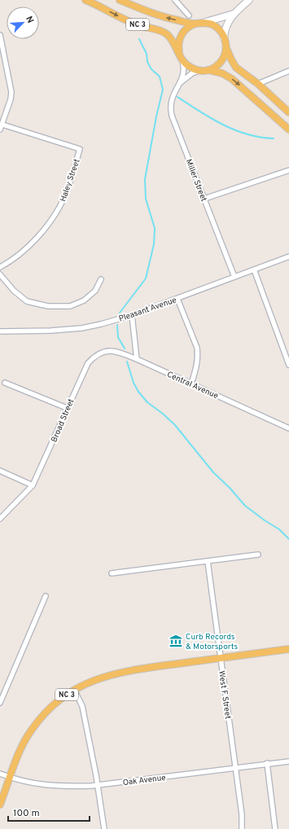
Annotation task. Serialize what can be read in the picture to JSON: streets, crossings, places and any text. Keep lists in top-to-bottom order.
{
  "streets": {
    "main road": ["NC 3"],
    "street": [
      "Haley Street",
      "Miller Street",
      "Pleasant Avenue",
      "Central Avenue",
      "Broad Street",
      "West F Street",
      "Oak Avenue"
    ]
  },
  "crossings": [
    ["NC 3", "Miller Street"],
    ["NC 3", "West F Street"],
    ["NC 3", "Oak Avenue"],
    ["Miller Street", "Pleasant Avenue"],
    ["Central Avenue", "Broad Street"],
    ["West F Street", "Oak Avenue"]
  ],
  "places": {
    "museum": ["Curb Records & Motorsports"]
  },
  "scale_bar": "100 m",
  "north": "top right"
}
